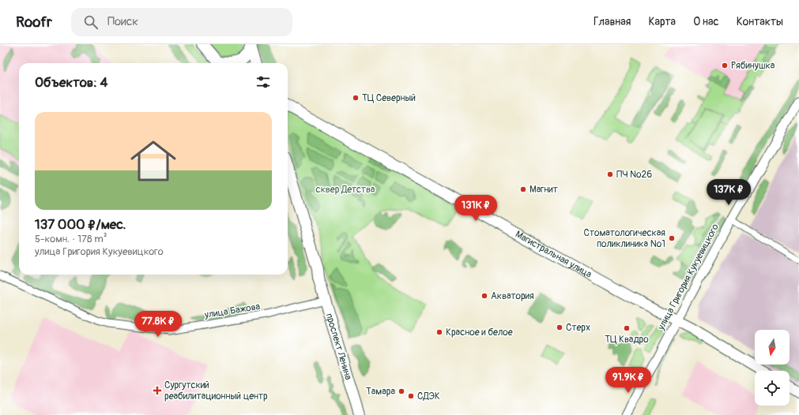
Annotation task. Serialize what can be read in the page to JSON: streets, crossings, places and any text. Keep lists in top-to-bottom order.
{
  "streets": {
    "main road": ["Магистральная улица", "проспект Ленина"],
    "street": ["улица Григория Кукуевицкого", "улица Бажова"]
  },
  "crossings": [
    ["Магистральная улица", "улица Григория Кукуевицкого"],
    ["улица Бажова", "проспект Ленина"]
  ],
  "parks": ["сквер Детства"],
  "places": {
    "other": [
      "Рябинушка",
      "ТЦ Северный",
      "ПЧ №26",
      "Магнит",
      "Стоматологическая поликлиника №1",
      "Акватория",
      "Стерх",
      "ТЦ Квадро",
      "Красное и белое",
      "Тамара",
      "СДЭК"
    ],
    "health": ["Сургутский реабилитационный центр"]
  },
  "north": "bottom",
  "page": {
    "header": "Roofr",
    "search": "Поиск",
    "nav": [
      "Главная",
      "Карта",
      "О нас",
      "Контакты"
    ],
    "heading": "Объектов: 4",
    "list": [
      {
        "name": "137 000 ₽/мес.",
        "note": "5-комн. · 178 m² · улица Григория Кукуевицкого"
      }
    ],
    "price": [
      "137K ₽",
      "131K ₽",
      "77.8K ₽",
      "91.9K ₽"
    ]
  }
}
